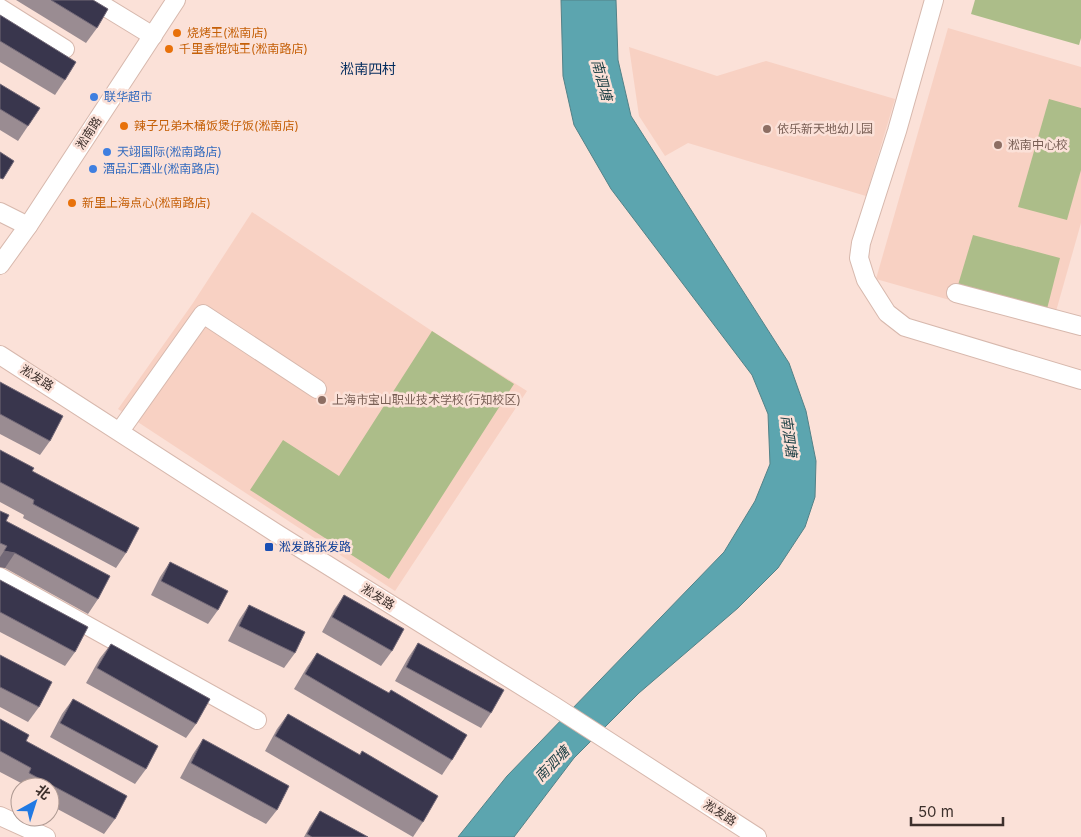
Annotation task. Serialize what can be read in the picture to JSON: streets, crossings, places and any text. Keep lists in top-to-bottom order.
{
  "streets": {
    "street": ["淞南路", "淞发路"]
  },
  "districts": ["淞南四村"],
  "water": ["南泗塘"],
  "places": {
    "other": [
      "烧烤王(淞南店)",
      "千里香馄饨王(淞南路店)",
      "联华超市",
      "辣子兄弟木桶饭煲仔饭(淞南店)",
      "依乐新天地幼儿园",
      "淞南中心校",
      "天翊国际(淞南路店)",
      "酒品汇酒业(淞南路店)",
      "新里上海点心(淞南路店)",
      "上海市宝山职业技术学校(行知校区)"
    ],
    "transit": ["淞发路张发路"]
  },
  "scale_bar": "50 m",
  "north": "top right"
}
